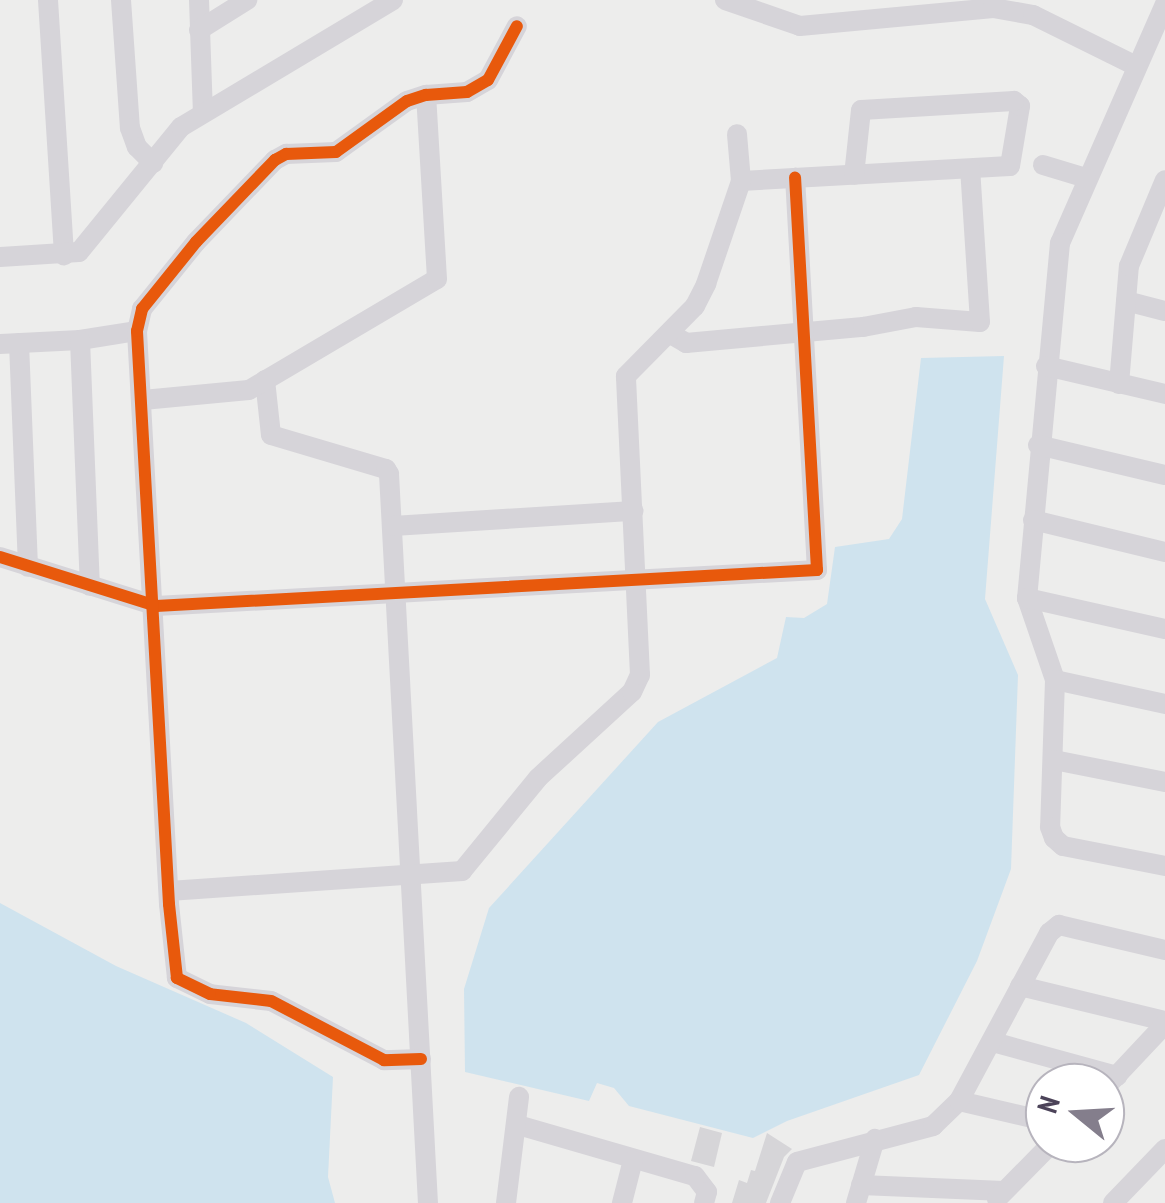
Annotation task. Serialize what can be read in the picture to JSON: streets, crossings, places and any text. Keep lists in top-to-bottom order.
{
  "north": "left"
}
